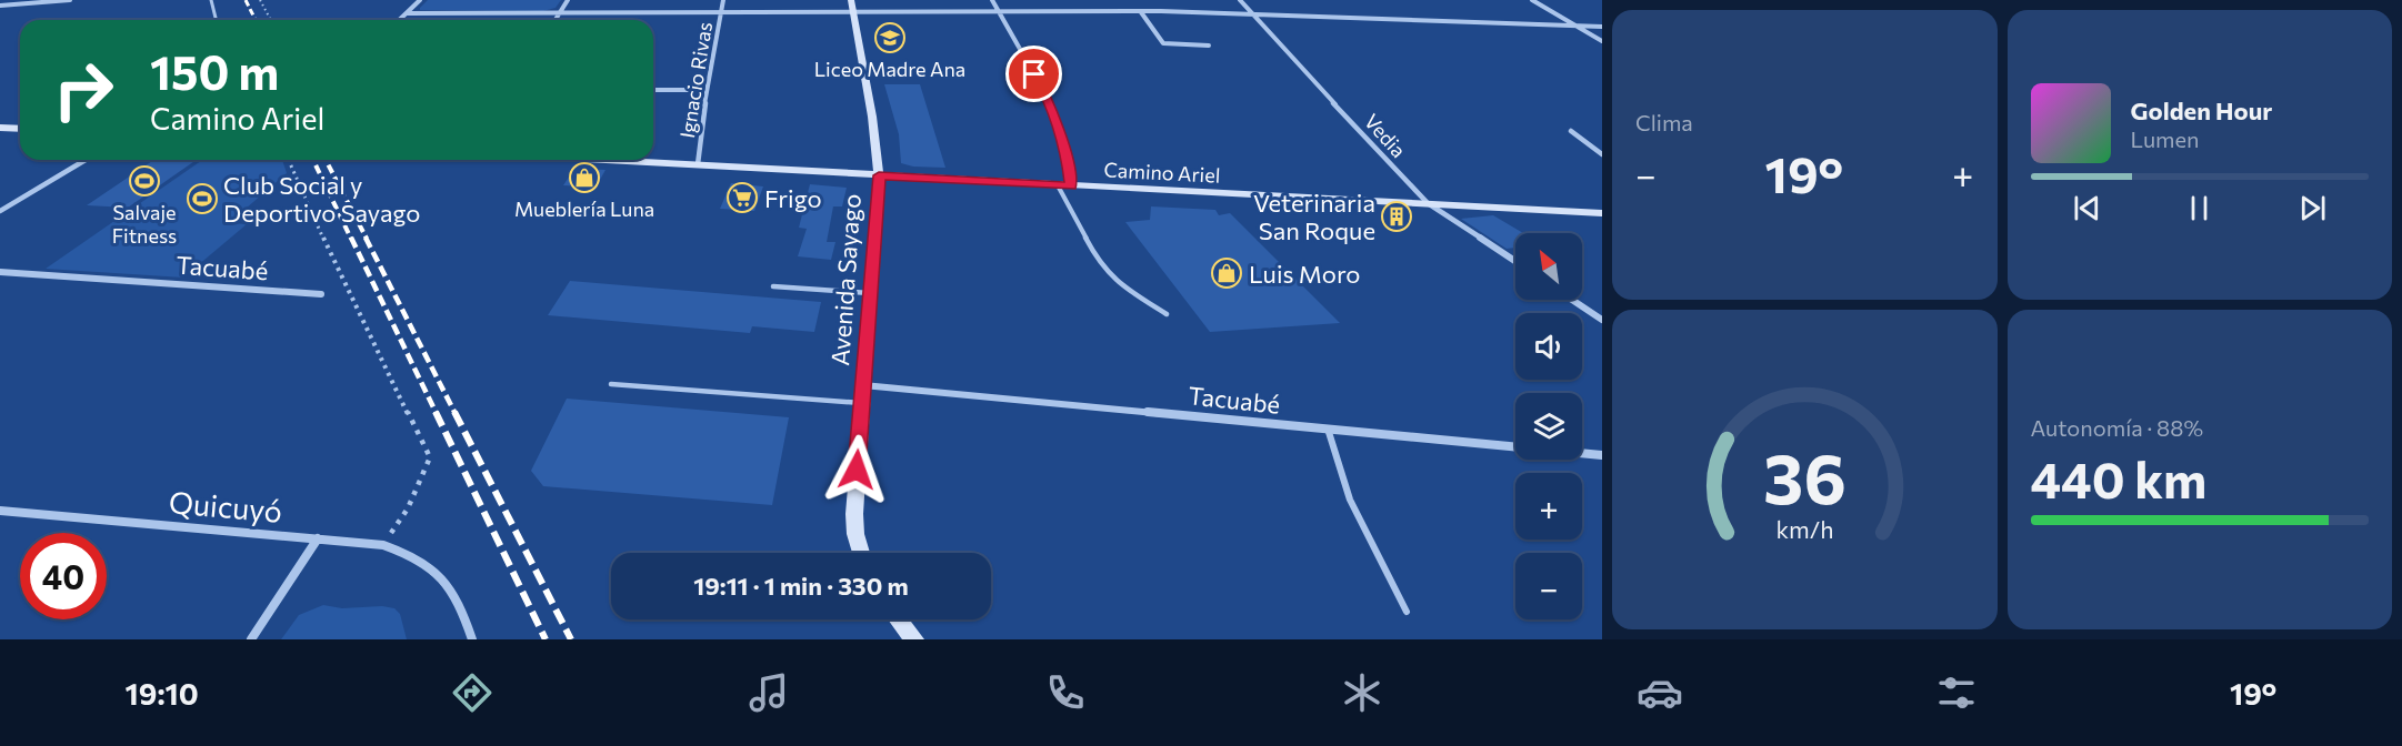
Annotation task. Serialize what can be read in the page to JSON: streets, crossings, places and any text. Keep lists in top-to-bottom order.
{
  "streets": {
    "street": [
      "Ignacio Rivas",
      "Vedia",
      "Camino Ariel",
      "Tacuabé",
      "Avenida Sayago",
      "Quicuyó"
    ]
  },
  "crossings": [
    ["Ignacio Rivas", "Camino Ariel"],
    ["Vedia", "Camino Ariel"],
    ["Camino Ariel", "Avenida Sayago"],
    ["Tacuabé", "Avenida Sayago"]
  ],
  "places": {
    "school or university": ["Liceo Madre Ana"],
    "shop": ["Mueblería Luna", "Luis Moro"],
    "sports": ["Salvaje Fitness", "Club Social y Deportivo Sayago"],
    "supermarket": ["Frigo"],
    "building": ["Veterinaria San Roque"]
  },
  "north": "top left",
  "page": {
    "tile": [
      "Clima",
      ["Autonomía · 88%", "440 km"]
    ],
    "turn": ["150 m", "Camino Ariel"],
    "song": ["Golden Hour", "Lumen"],
    "heat": ["−", "19°", "+"],
    "map_buttons": ["+", "−"],
    "limit": "40",
    "trip": "19:11 · 1 min · 330 m",
    "tabs": ["19:10", "19°"],
    "gauge": ["36", "km/h"]
  }
}
